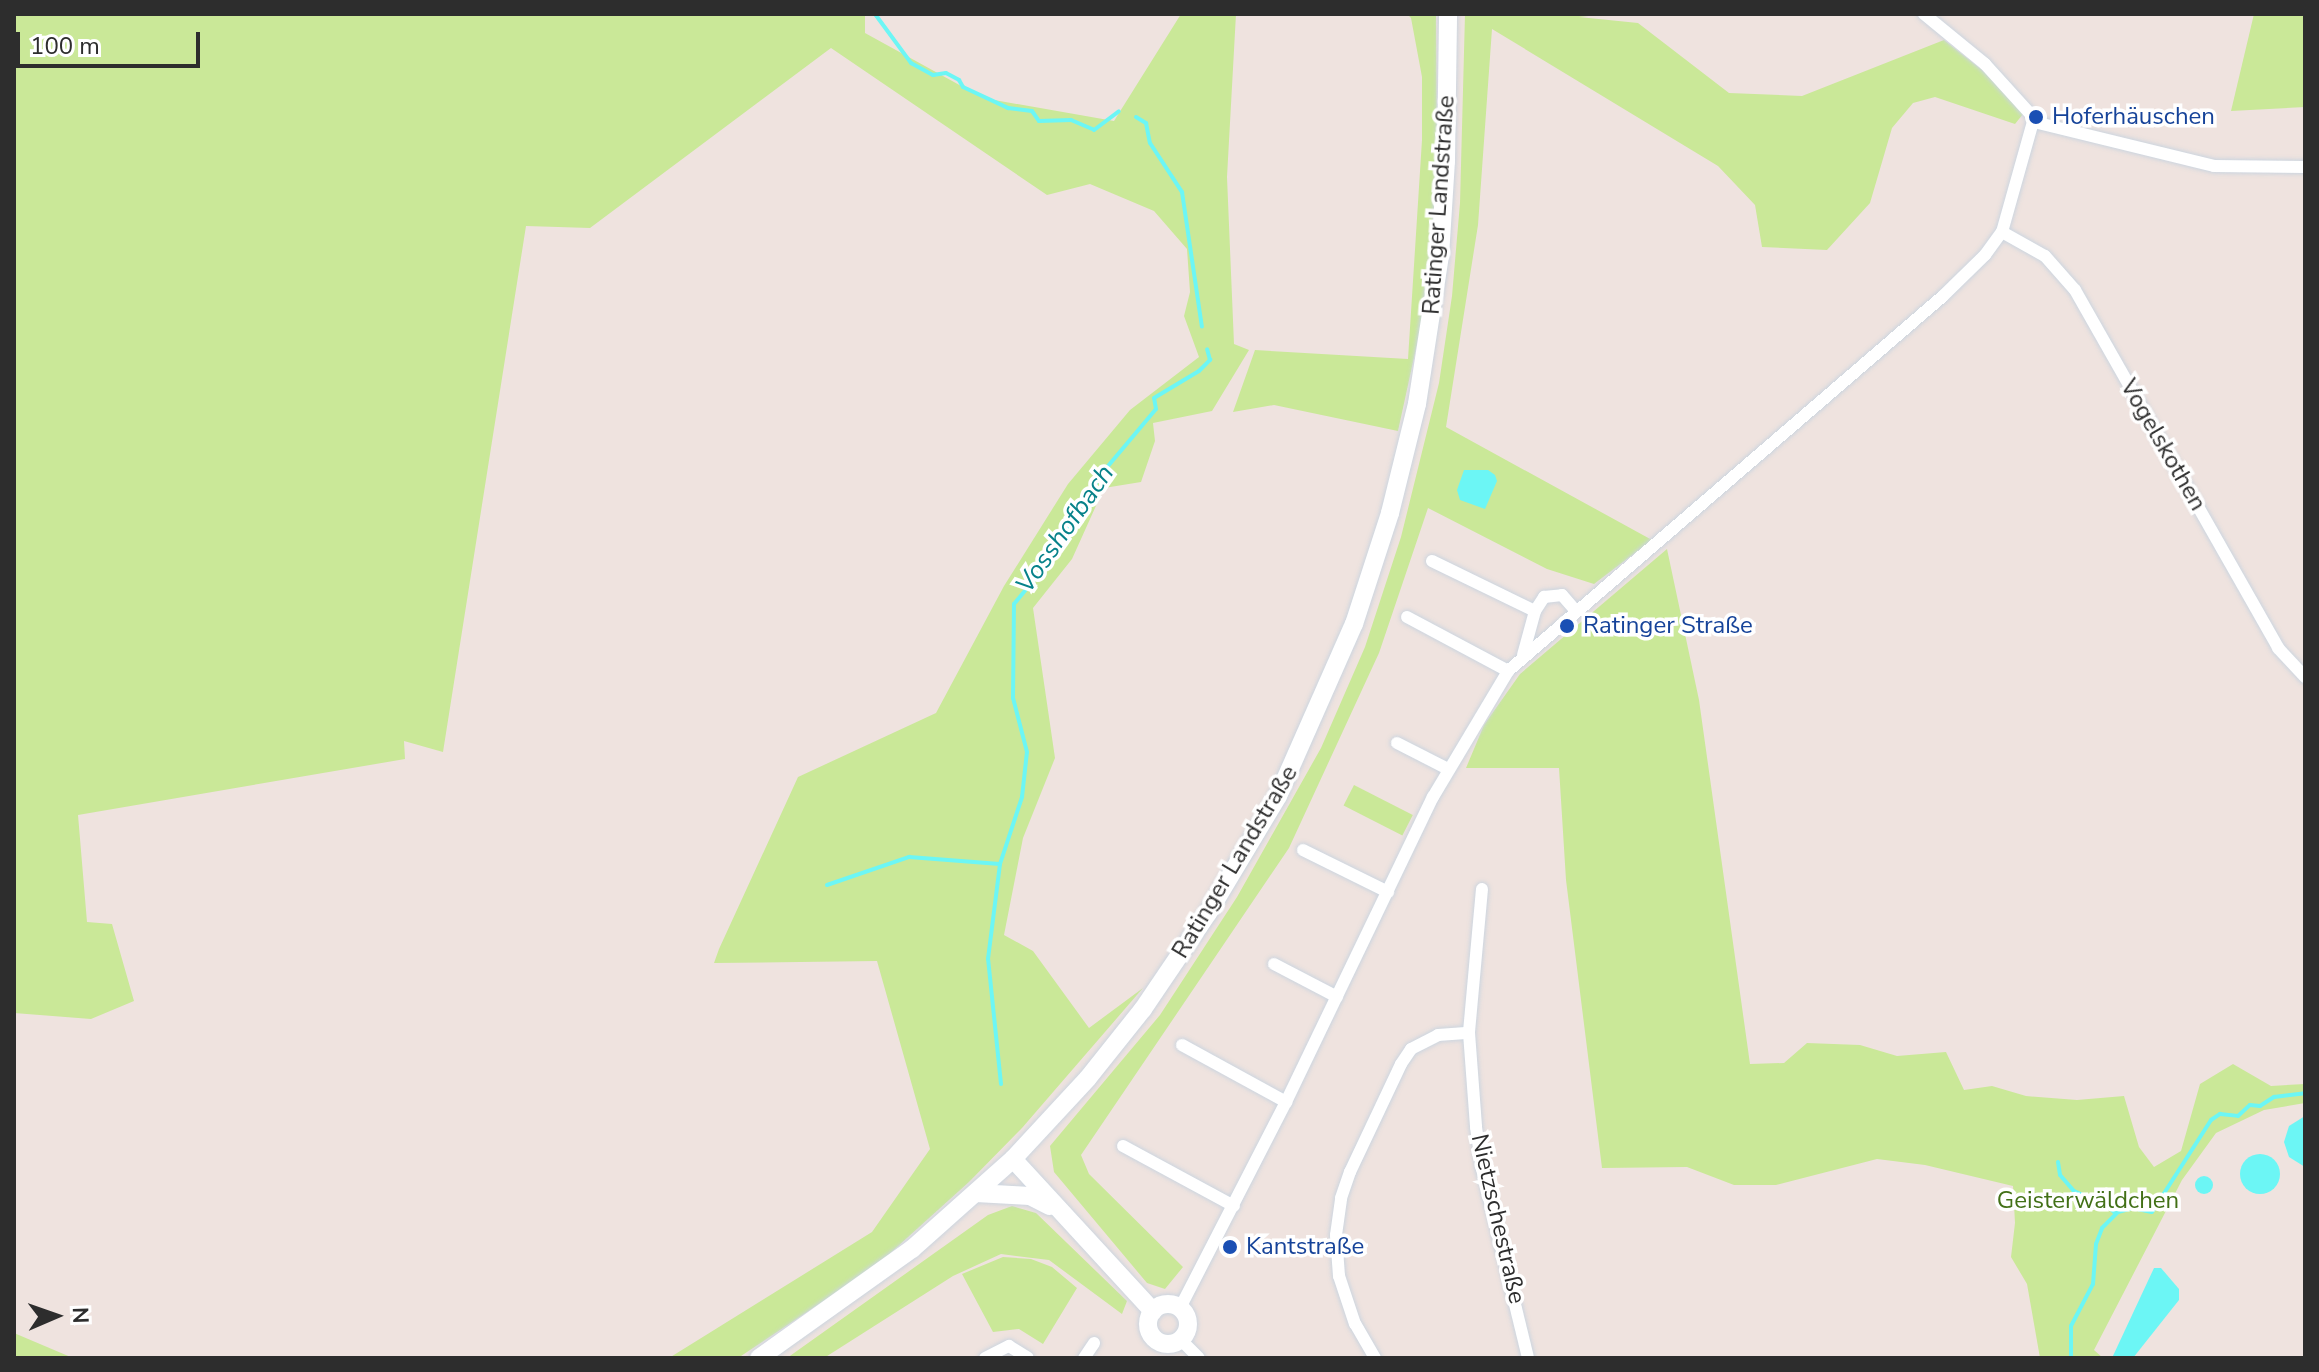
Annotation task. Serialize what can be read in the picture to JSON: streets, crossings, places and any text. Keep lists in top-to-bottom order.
{
  "streets": {
    "main road": ["Ratinger Landstraße"],
    "street": ["Vogelskothen", "Nietzschestraße"]
  },
  "water": ["Vosshofbach"],
  "parks": ["Geisterwäldchen"],
  "places": ["Hoferhäuschen", "Ratinger Straße", "Kantstraße"],
  "scale_bar": "100 m",
  "north": "right"
}
